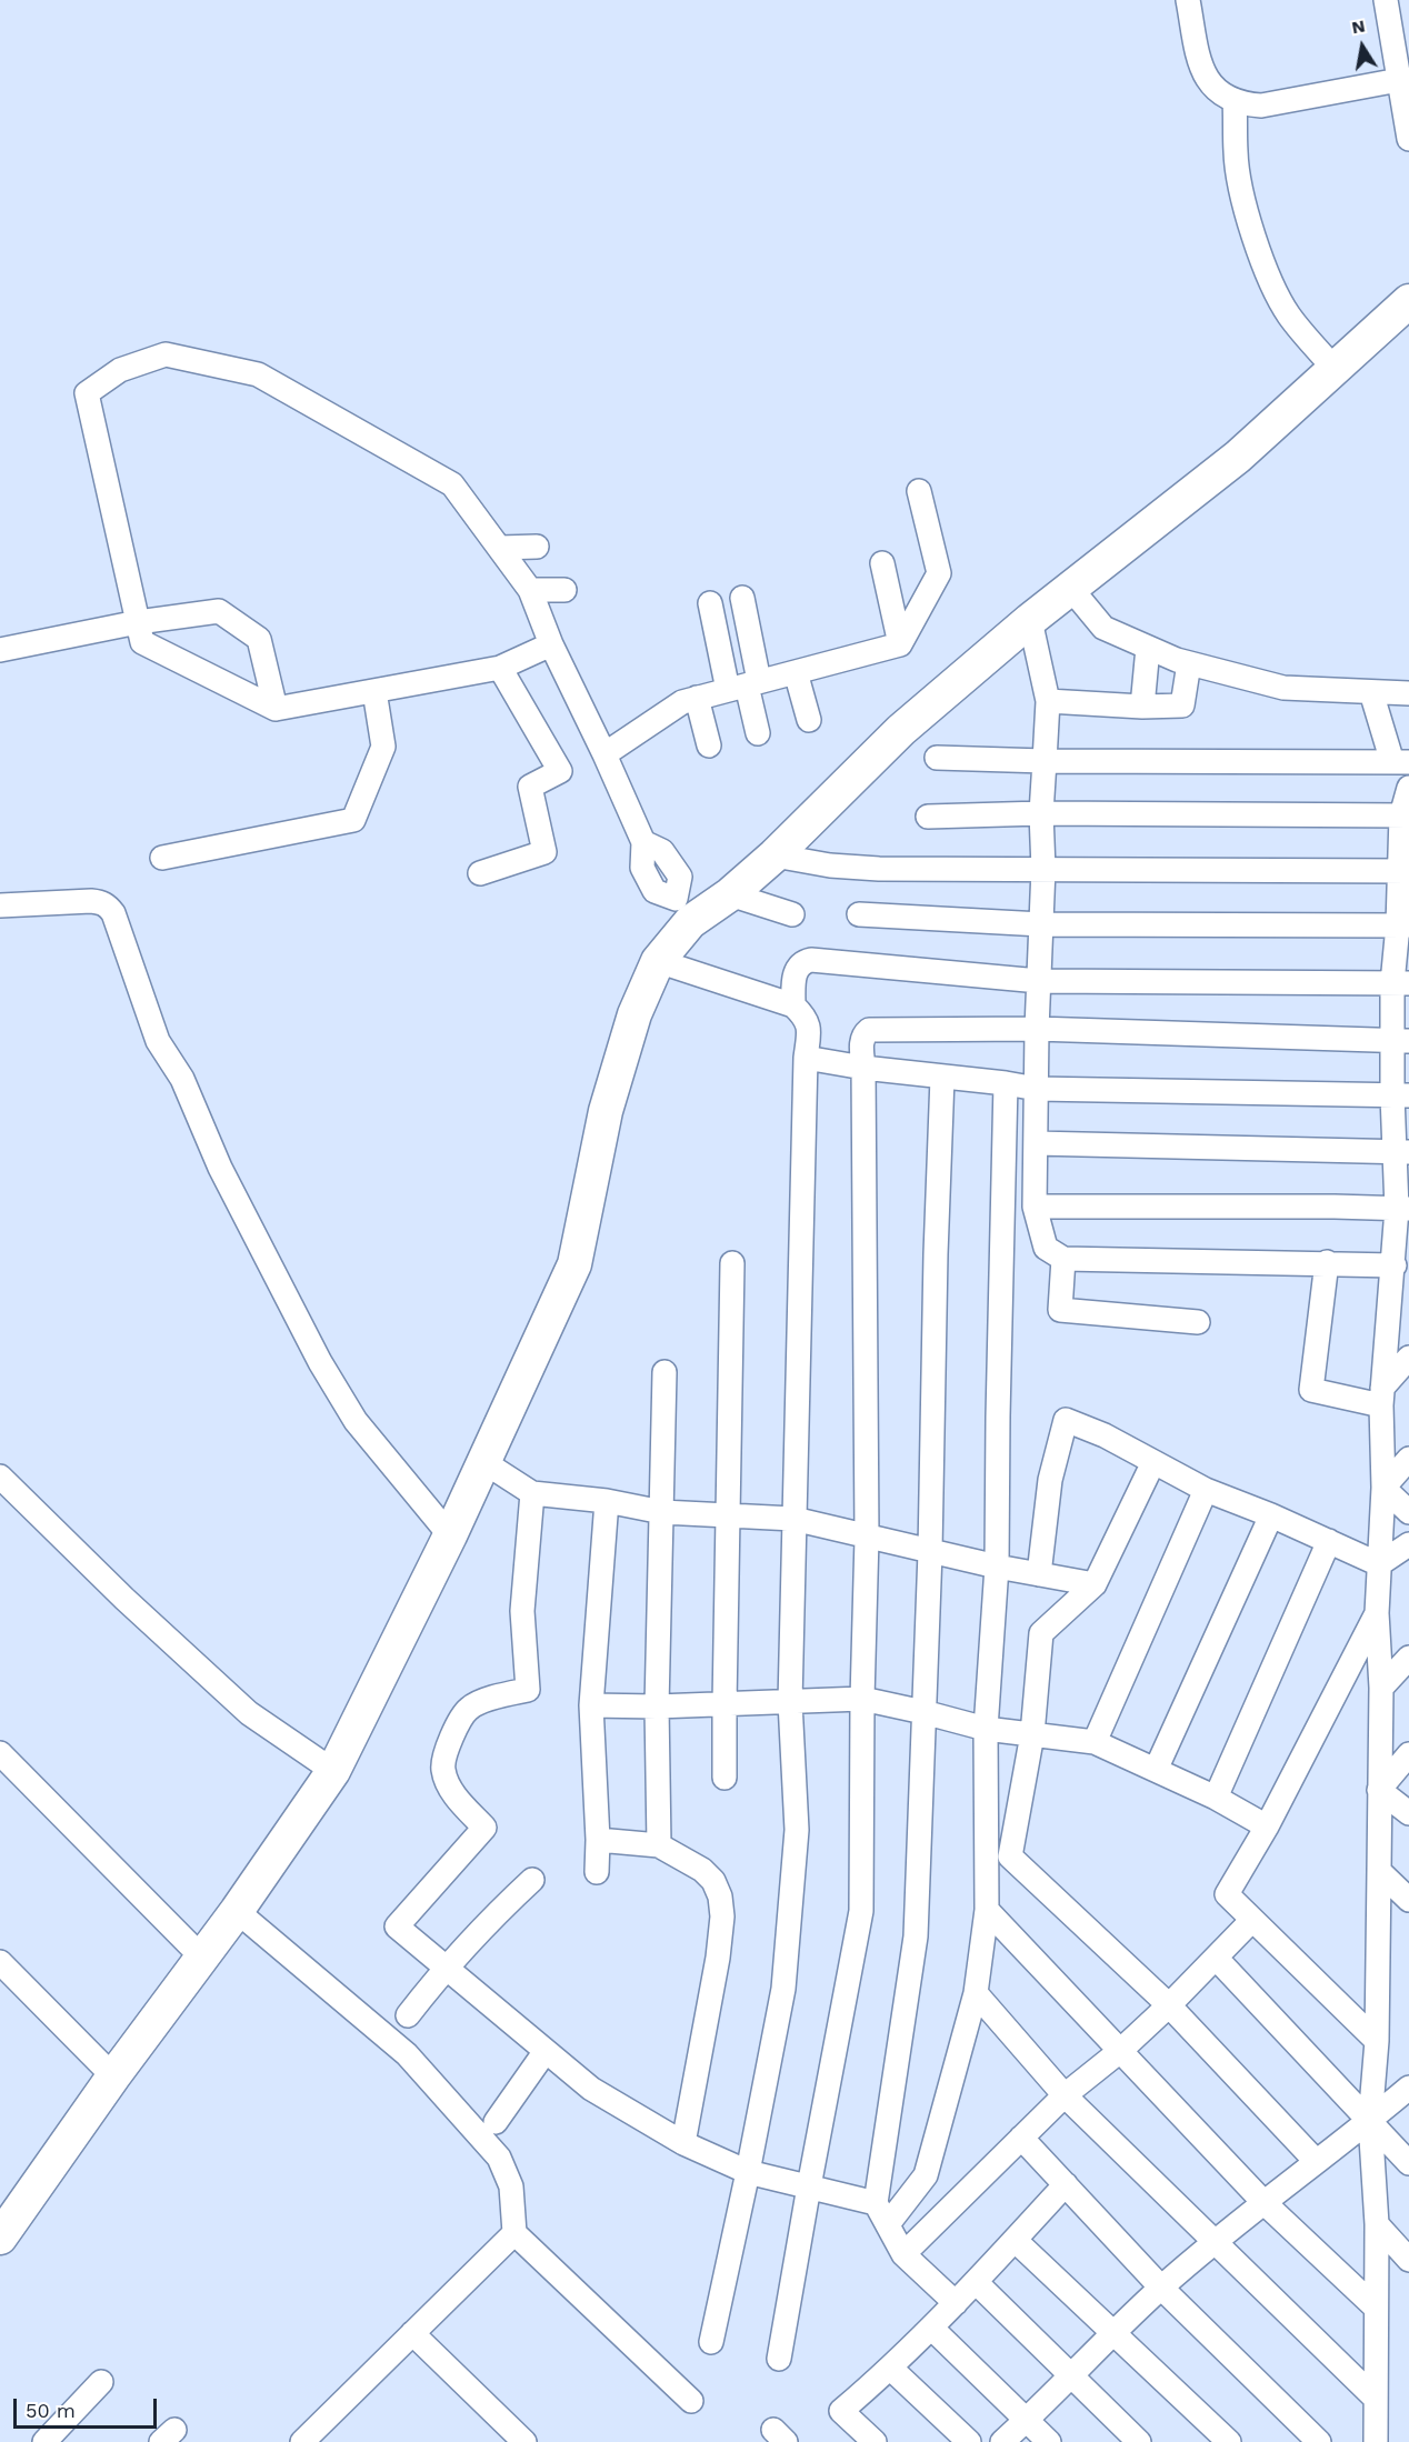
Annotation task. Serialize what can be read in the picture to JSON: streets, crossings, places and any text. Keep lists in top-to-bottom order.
{
  "scale_bar": "50 m",
  "north": "top"
}
